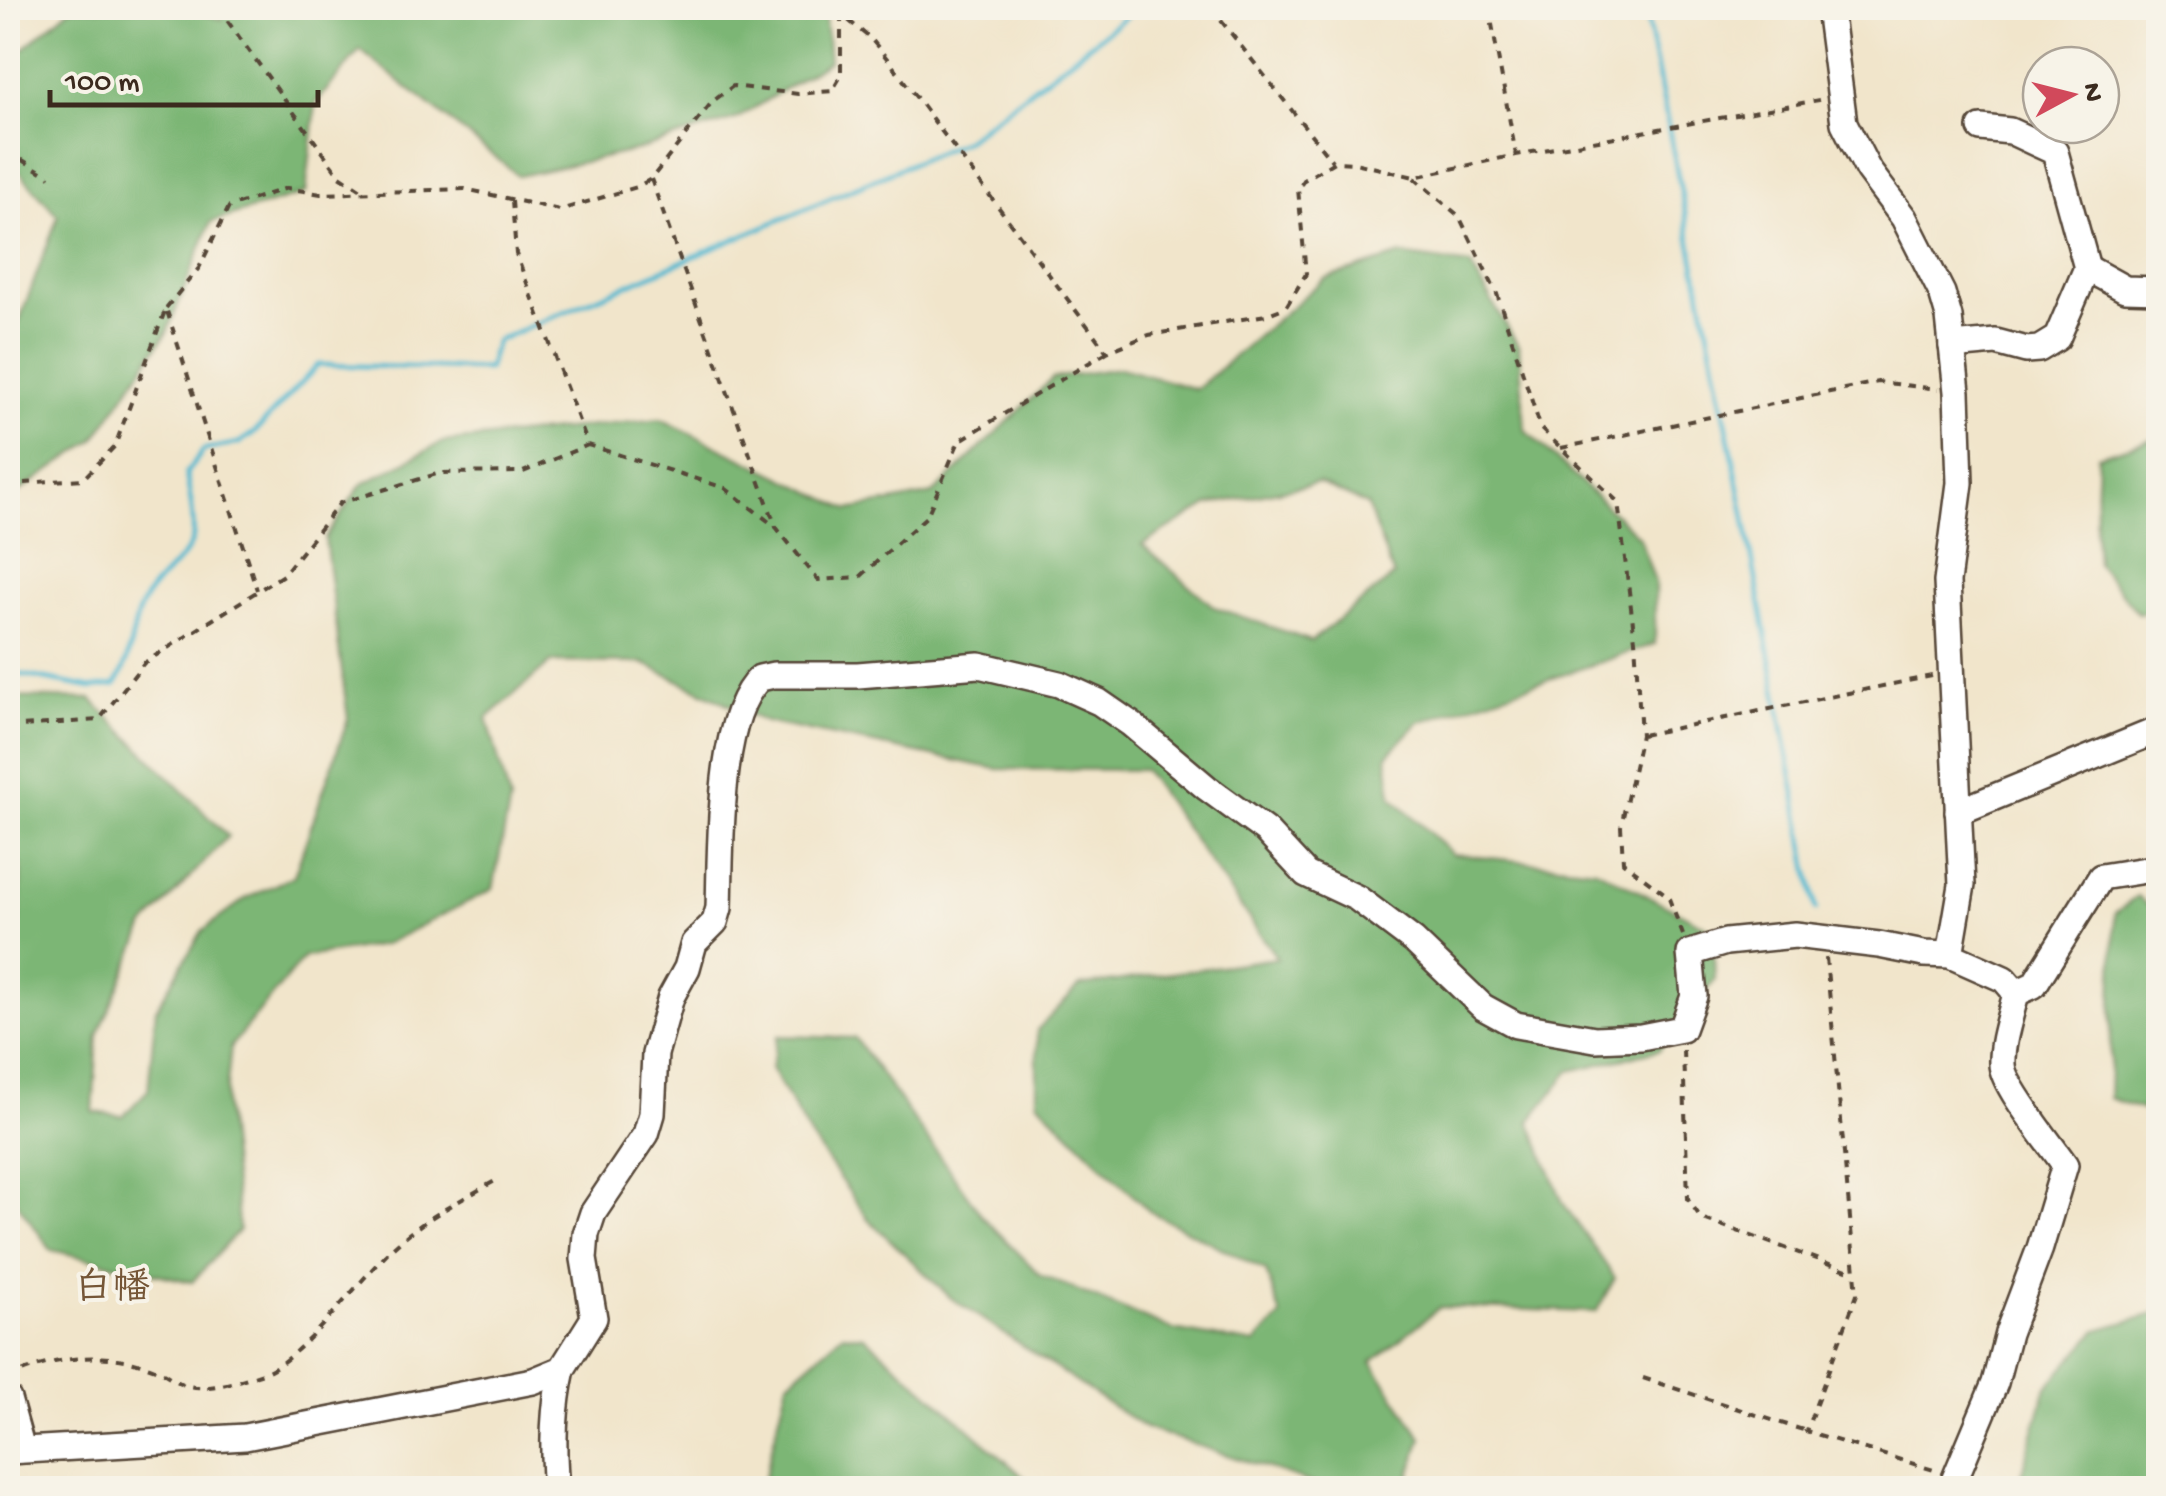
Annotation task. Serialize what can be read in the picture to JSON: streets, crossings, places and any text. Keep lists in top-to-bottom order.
{
  "districts": ["白幡"],
  "scale_bar": "100 m",
  "north": "right"
}
